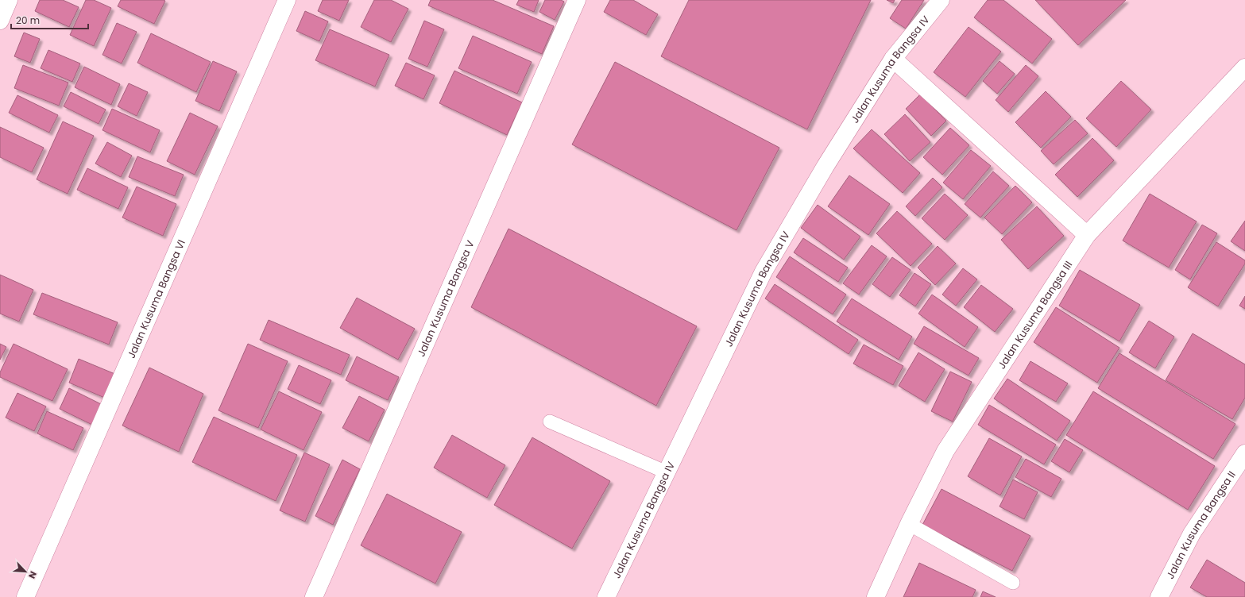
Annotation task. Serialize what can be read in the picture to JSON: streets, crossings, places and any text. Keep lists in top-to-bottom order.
{
  "streets": {
    "street": [
      "Jalan Kusuma Bangsa IV",
      "Jalan Kusuma Bangsa VI",
      "Jalan Kusuma Bangsa V",
      "Jalan Kusuma Bangsa III",
      "Jalan Kusuma Bangsa II"
    ]
  },
  "scale_bar": "20 m",
  "north": "bottom right"
}
